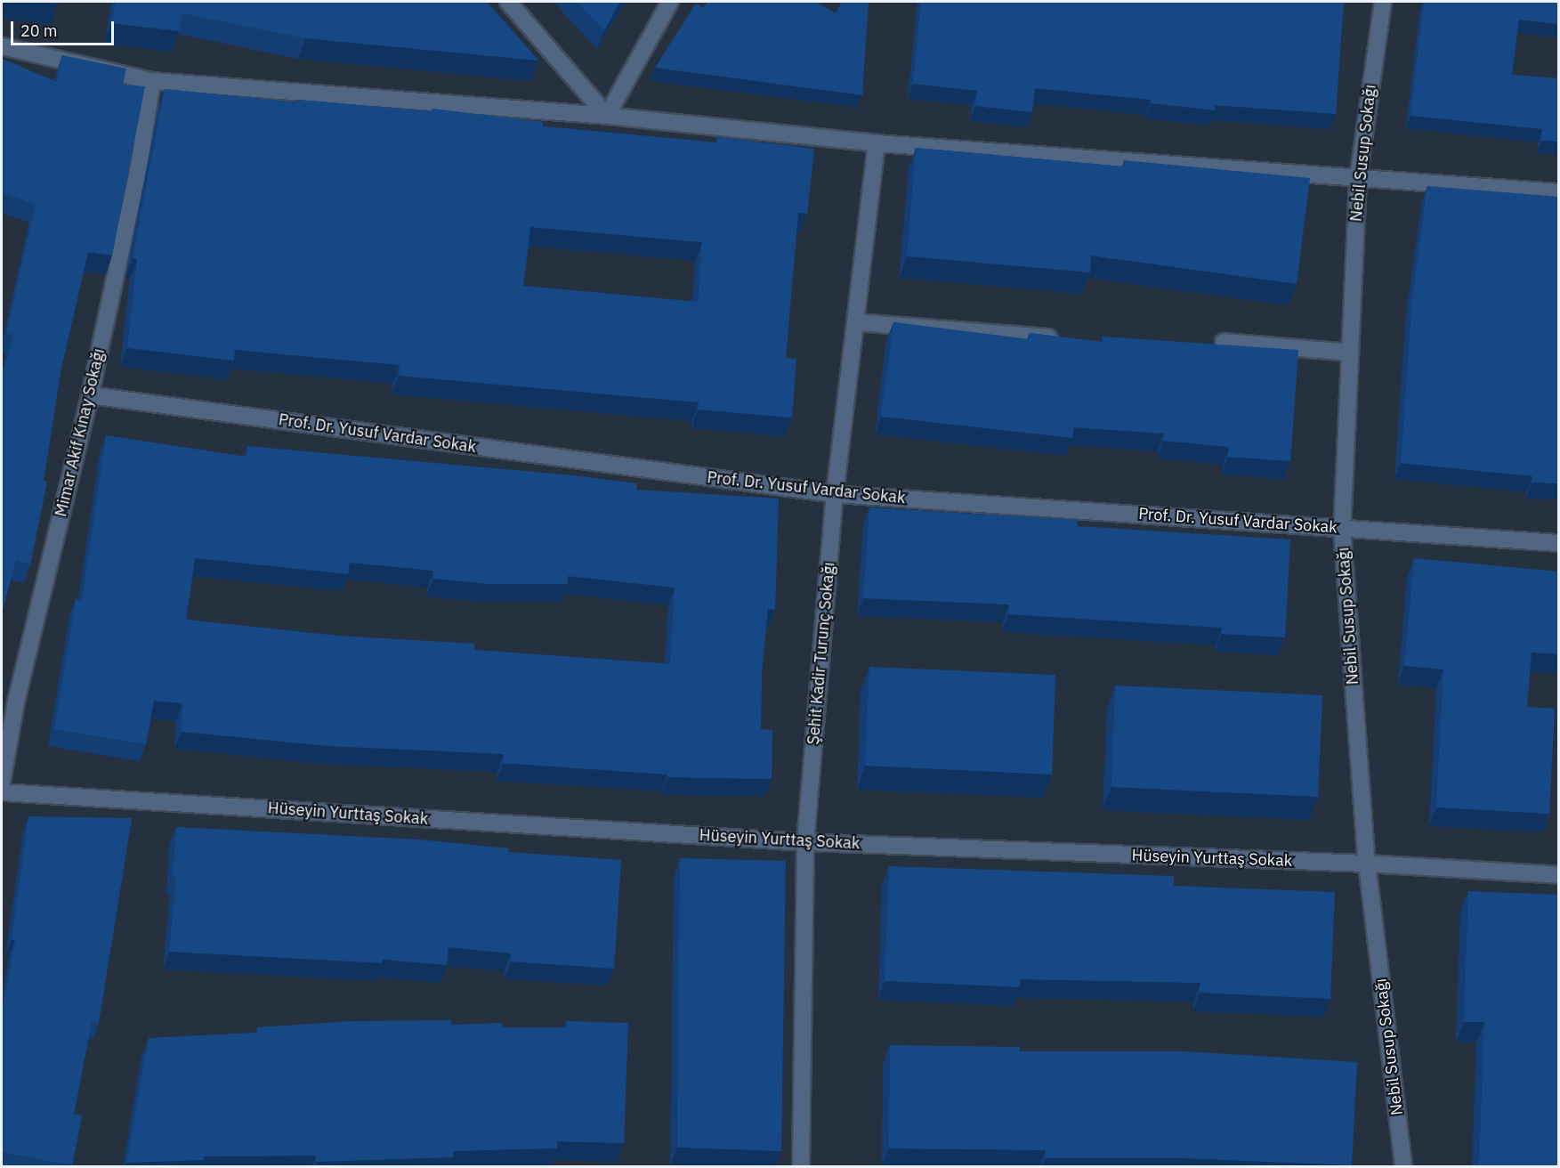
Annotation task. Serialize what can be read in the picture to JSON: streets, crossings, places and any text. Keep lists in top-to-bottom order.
{
  "streets": {
    "street": [
      "Nebil Susup Sokağı",
      "Mimar Akif Kınay Sokağı",
      "Prof. Dr. Yusuf Vardar Sokak",
      "Şehit Kadir Turunç Sokağı",
      "Hüseyin Yurttaş Sokak"
    ]
  },
  "crossings": [
    ["Nebil Susup Sokağı", "Prof. Dr. Yusuf Vardar Sokak"],
    ["Nebil Susup Sokağı", "Hüseyin Yurttaş Sokak"],
    ["Mimar Akif Kınay Sokağı", "Prof. Dr. Yusuf Vardar Sokak"],
    ["Prof. Dr. Yusuf Vardar Sokak", "Şehit Kadir Turunç Sokağı"],
    ["Şehit Kadir Turunç Sokağı", "Hüseyin Yurttaş Sokak"]
  ],
  "scale_bar": "20 m"
}
